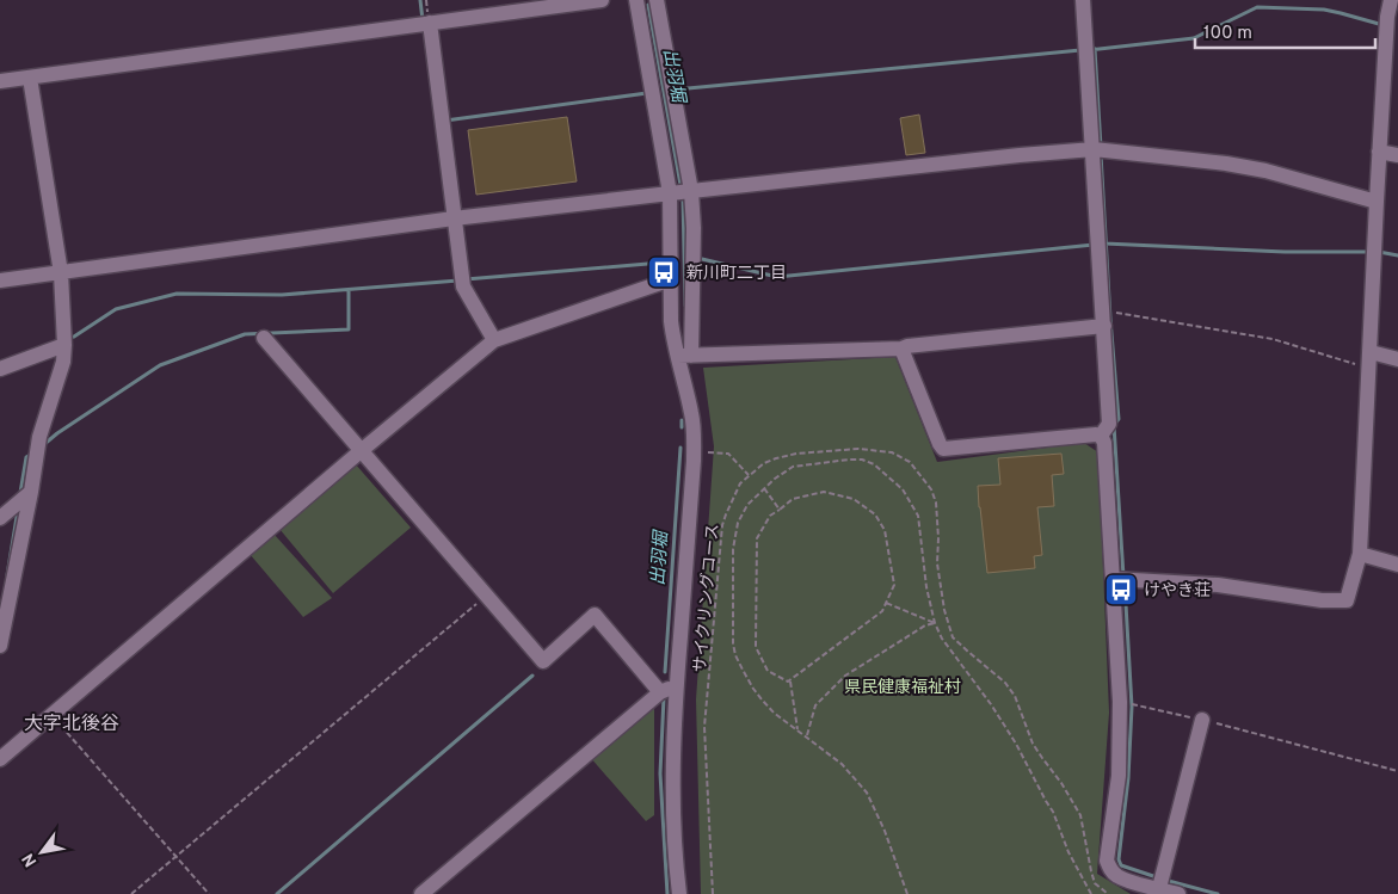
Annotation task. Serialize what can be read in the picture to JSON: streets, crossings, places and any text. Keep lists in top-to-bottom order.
{
  "streets": {
    "path": ["サイクリングコース"]
  },
  "districts": ["大字北後谷"],
  "water": ["出羽堀"],
  "parks": ["県民健康福祉村"],
  "places": {
    "bus stop": ["新川町二丁目", "けやき荘"]
  },
  "scale_bar": "100 m",
  "north": "bottom left"
}
